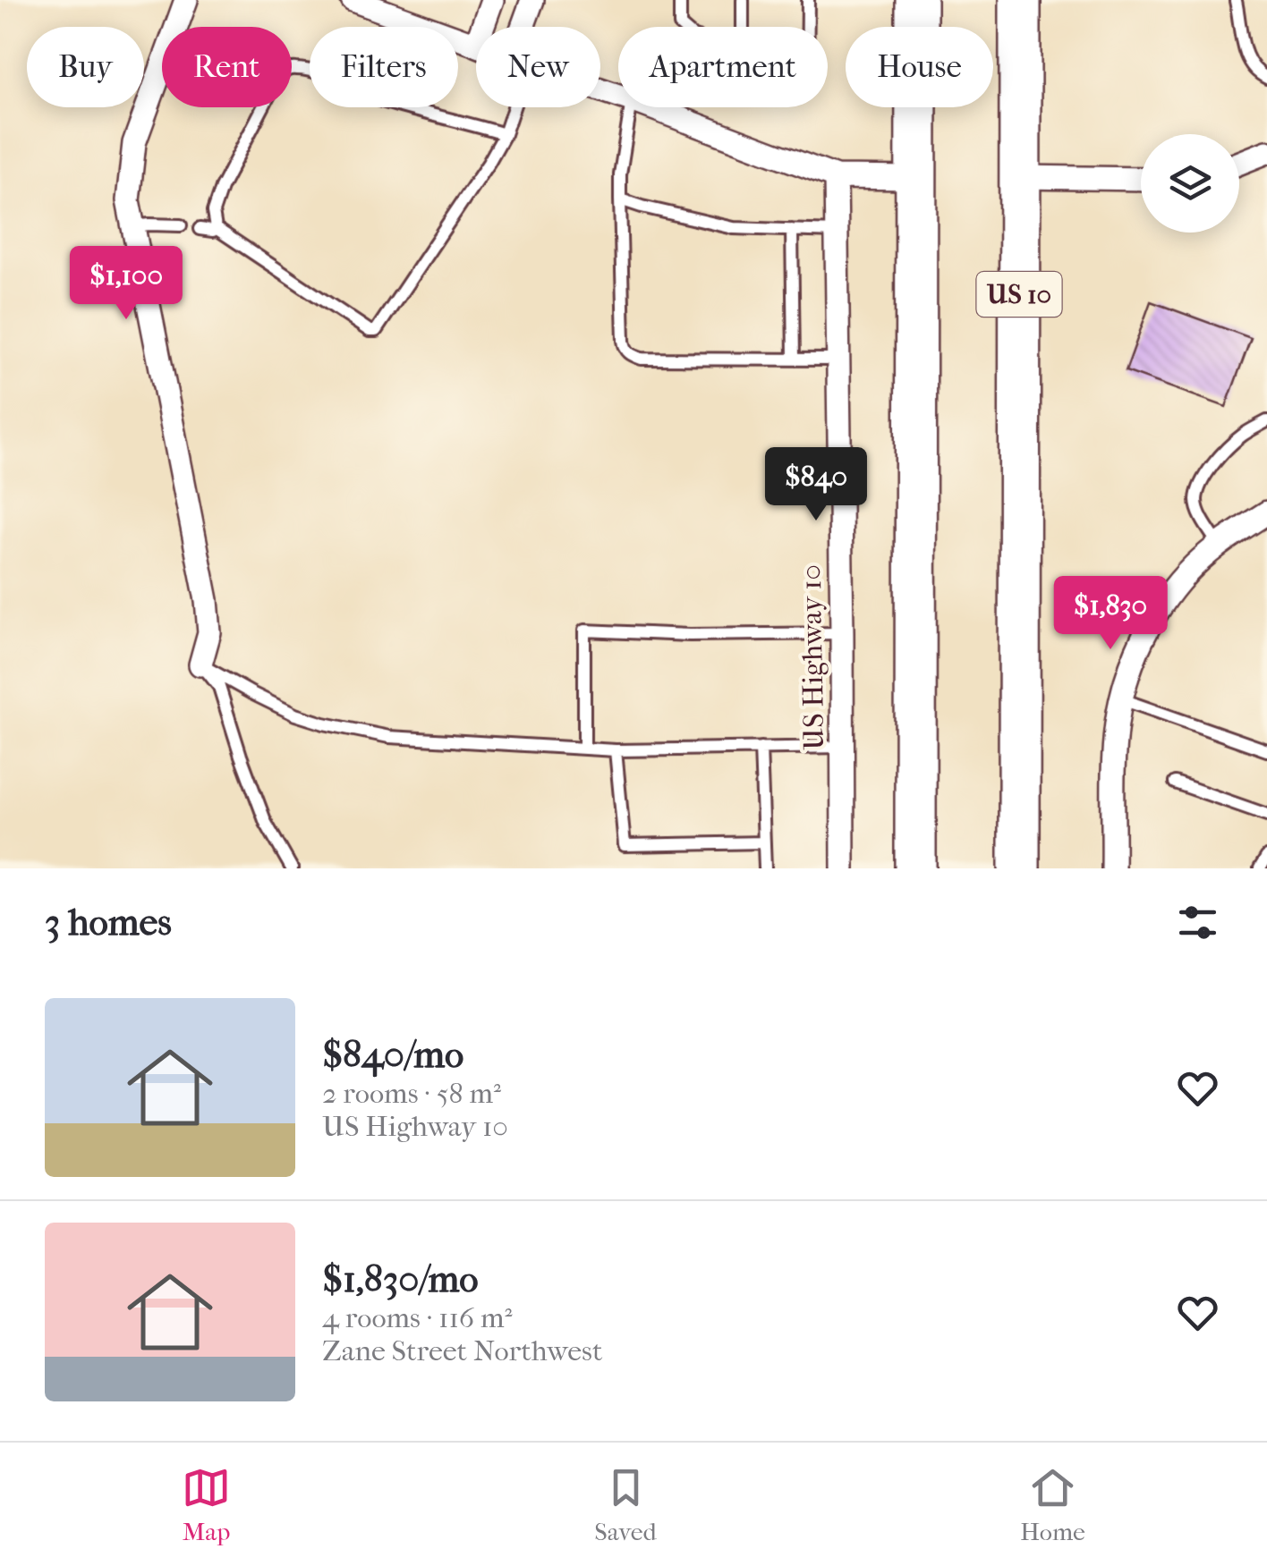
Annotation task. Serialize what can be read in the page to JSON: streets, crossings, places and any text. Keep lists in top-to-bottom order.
{
  "streets": {
    "highway": ["US 10"],
    "street": ["US Highway 10"]
  },
  "page": {
    "chip": [
      "Buy",
      "Rent",
      "Filters",
      "New",
      "Apartment",
      "House"
    ],
    "price": ["$1,100", "$840", "$1,830"],
    "heading": "3 homes",
    "list": [
      {
        "name": "$840/mo",
        "note": "2 rooms · 58 m² · US Highway 10"
      },
      {
        "name": "$1,830/mo",
        "note": "4 rooms · 116 m² · Zane Street Northwest"
      }
    ],
    "tabs": ["Map", "Saved", "Home"]
  }
}
